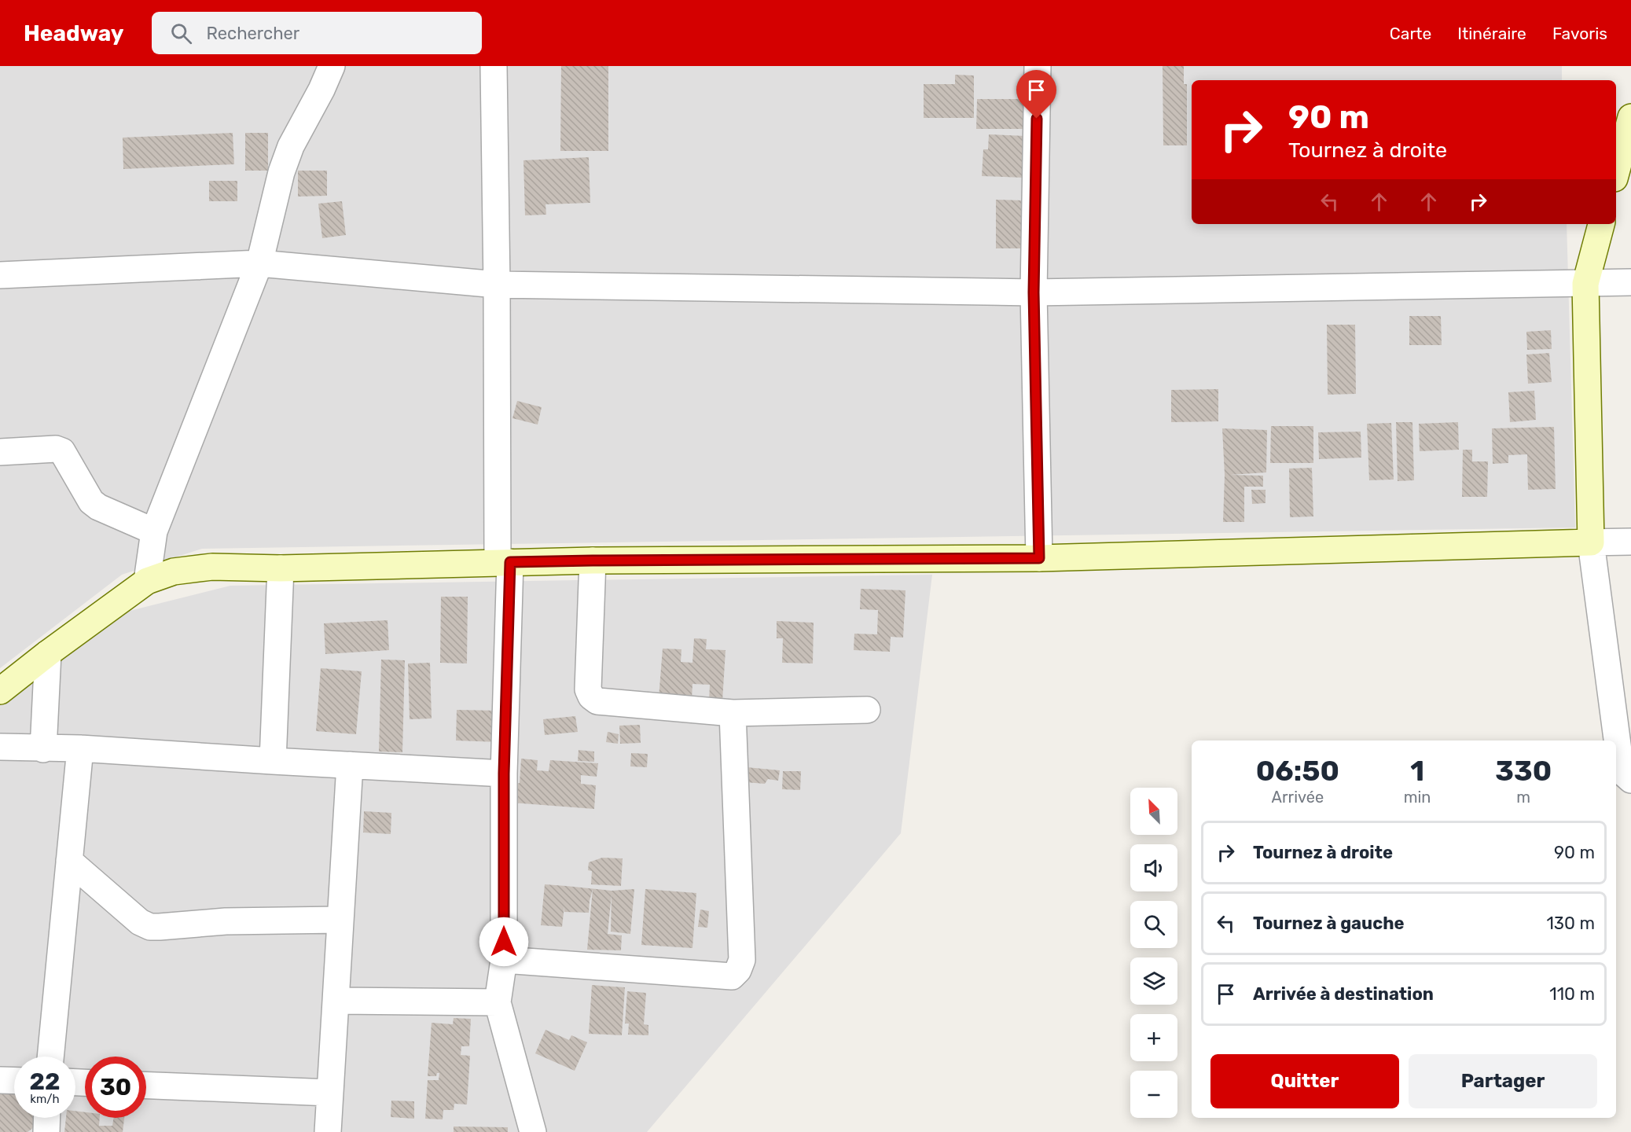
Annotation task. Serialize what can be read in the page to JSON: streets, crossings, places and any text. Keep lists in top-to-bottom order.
{
  "north": "top left",
  "page": {
    "header": "Headway",
    "search": "Rechercher",
    "nav": ["Carte", "Itinéraire", "Favoris"],
    "turn": ["90 m", "Tournez à droite"],
    "eta": [
      "06:50",
      "Arrivée",
      "1",
      "min",
      "330",
      "m"
    ],
    "map_buttons": ["+", "−"],
    "list": [
      {
        "name": "Tournez à droite",
        "value": "90 m"
      },
      {
        "name": "Tournez à gauche",
        "value": "130 m"
      },
      {
        "name": "Arrivée à destination",
        "value": "110 m"
      }
    ],
    "buttons": ["Quitter", "Partager"],
    "speed": "22 km/h",
    "limit": "30"
  }
}
